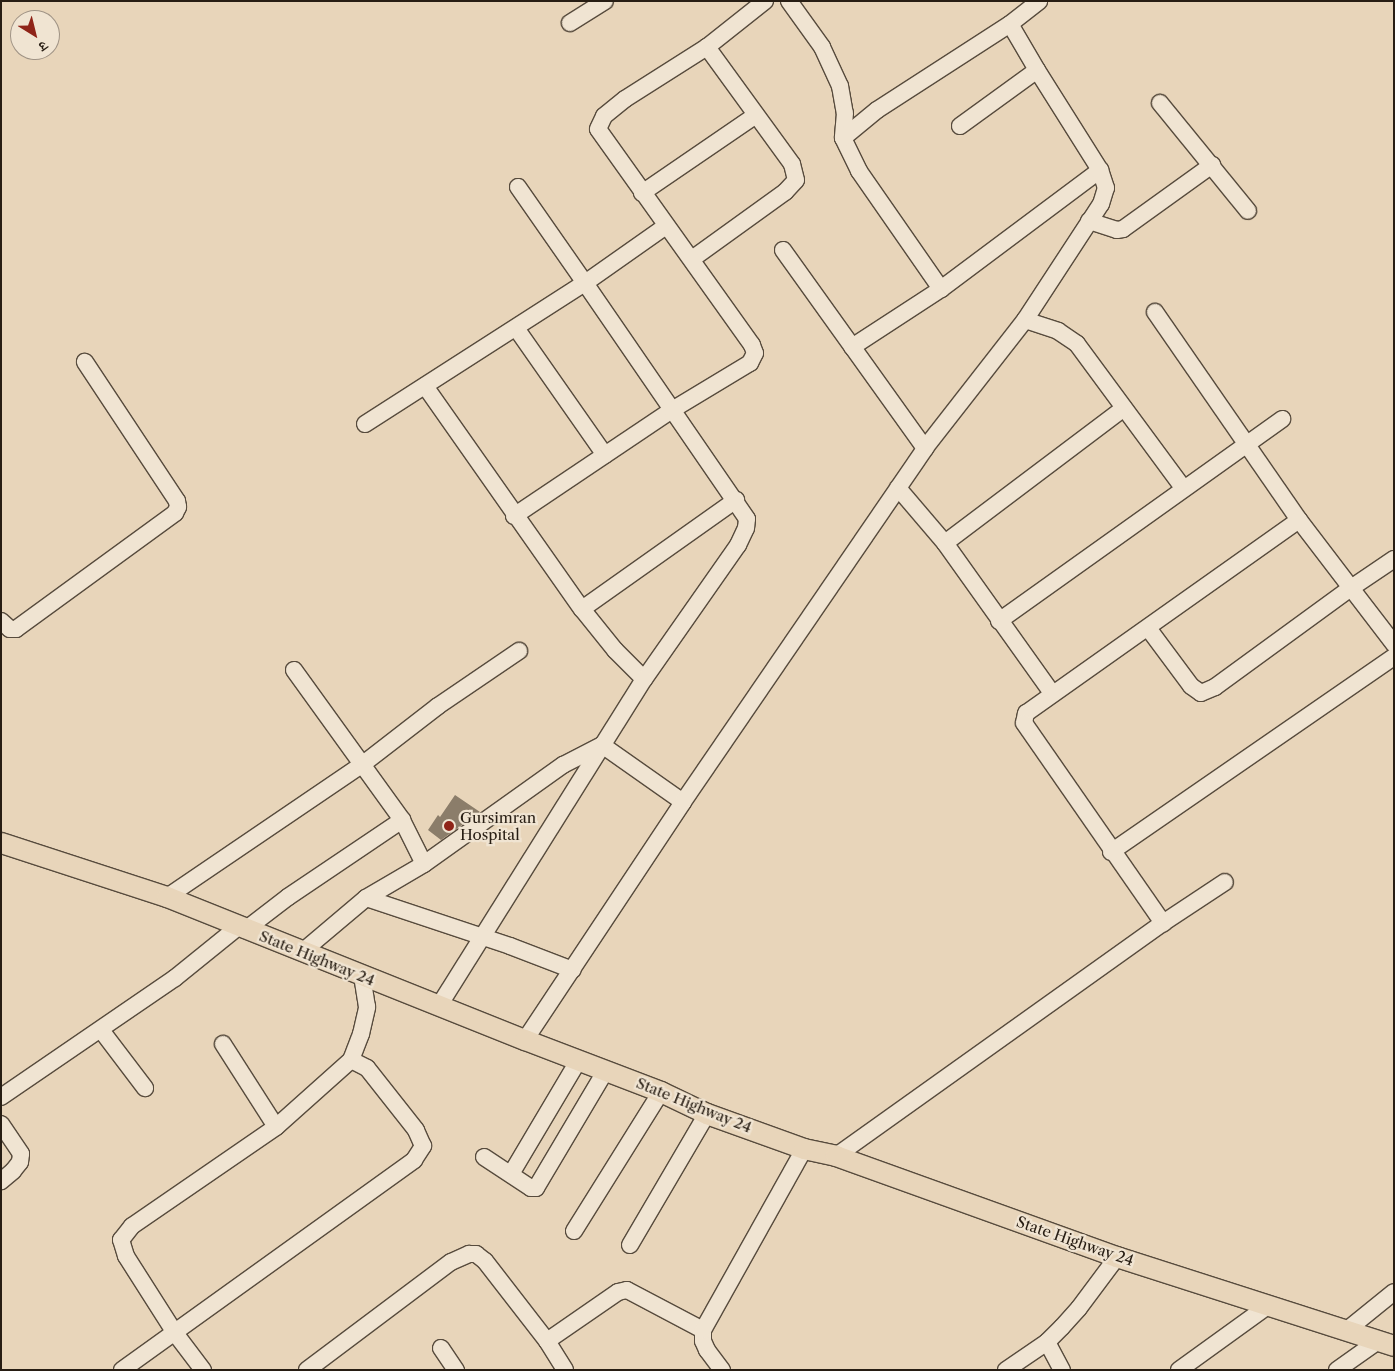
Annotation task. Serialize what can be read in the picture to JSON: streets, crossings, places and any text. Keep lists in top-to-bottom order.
{
  "streets": {
    "main road": ["State Highway 24"]
  },
  "places": ["Gursimran Hospital"],
  "north": "bottom right"
}
